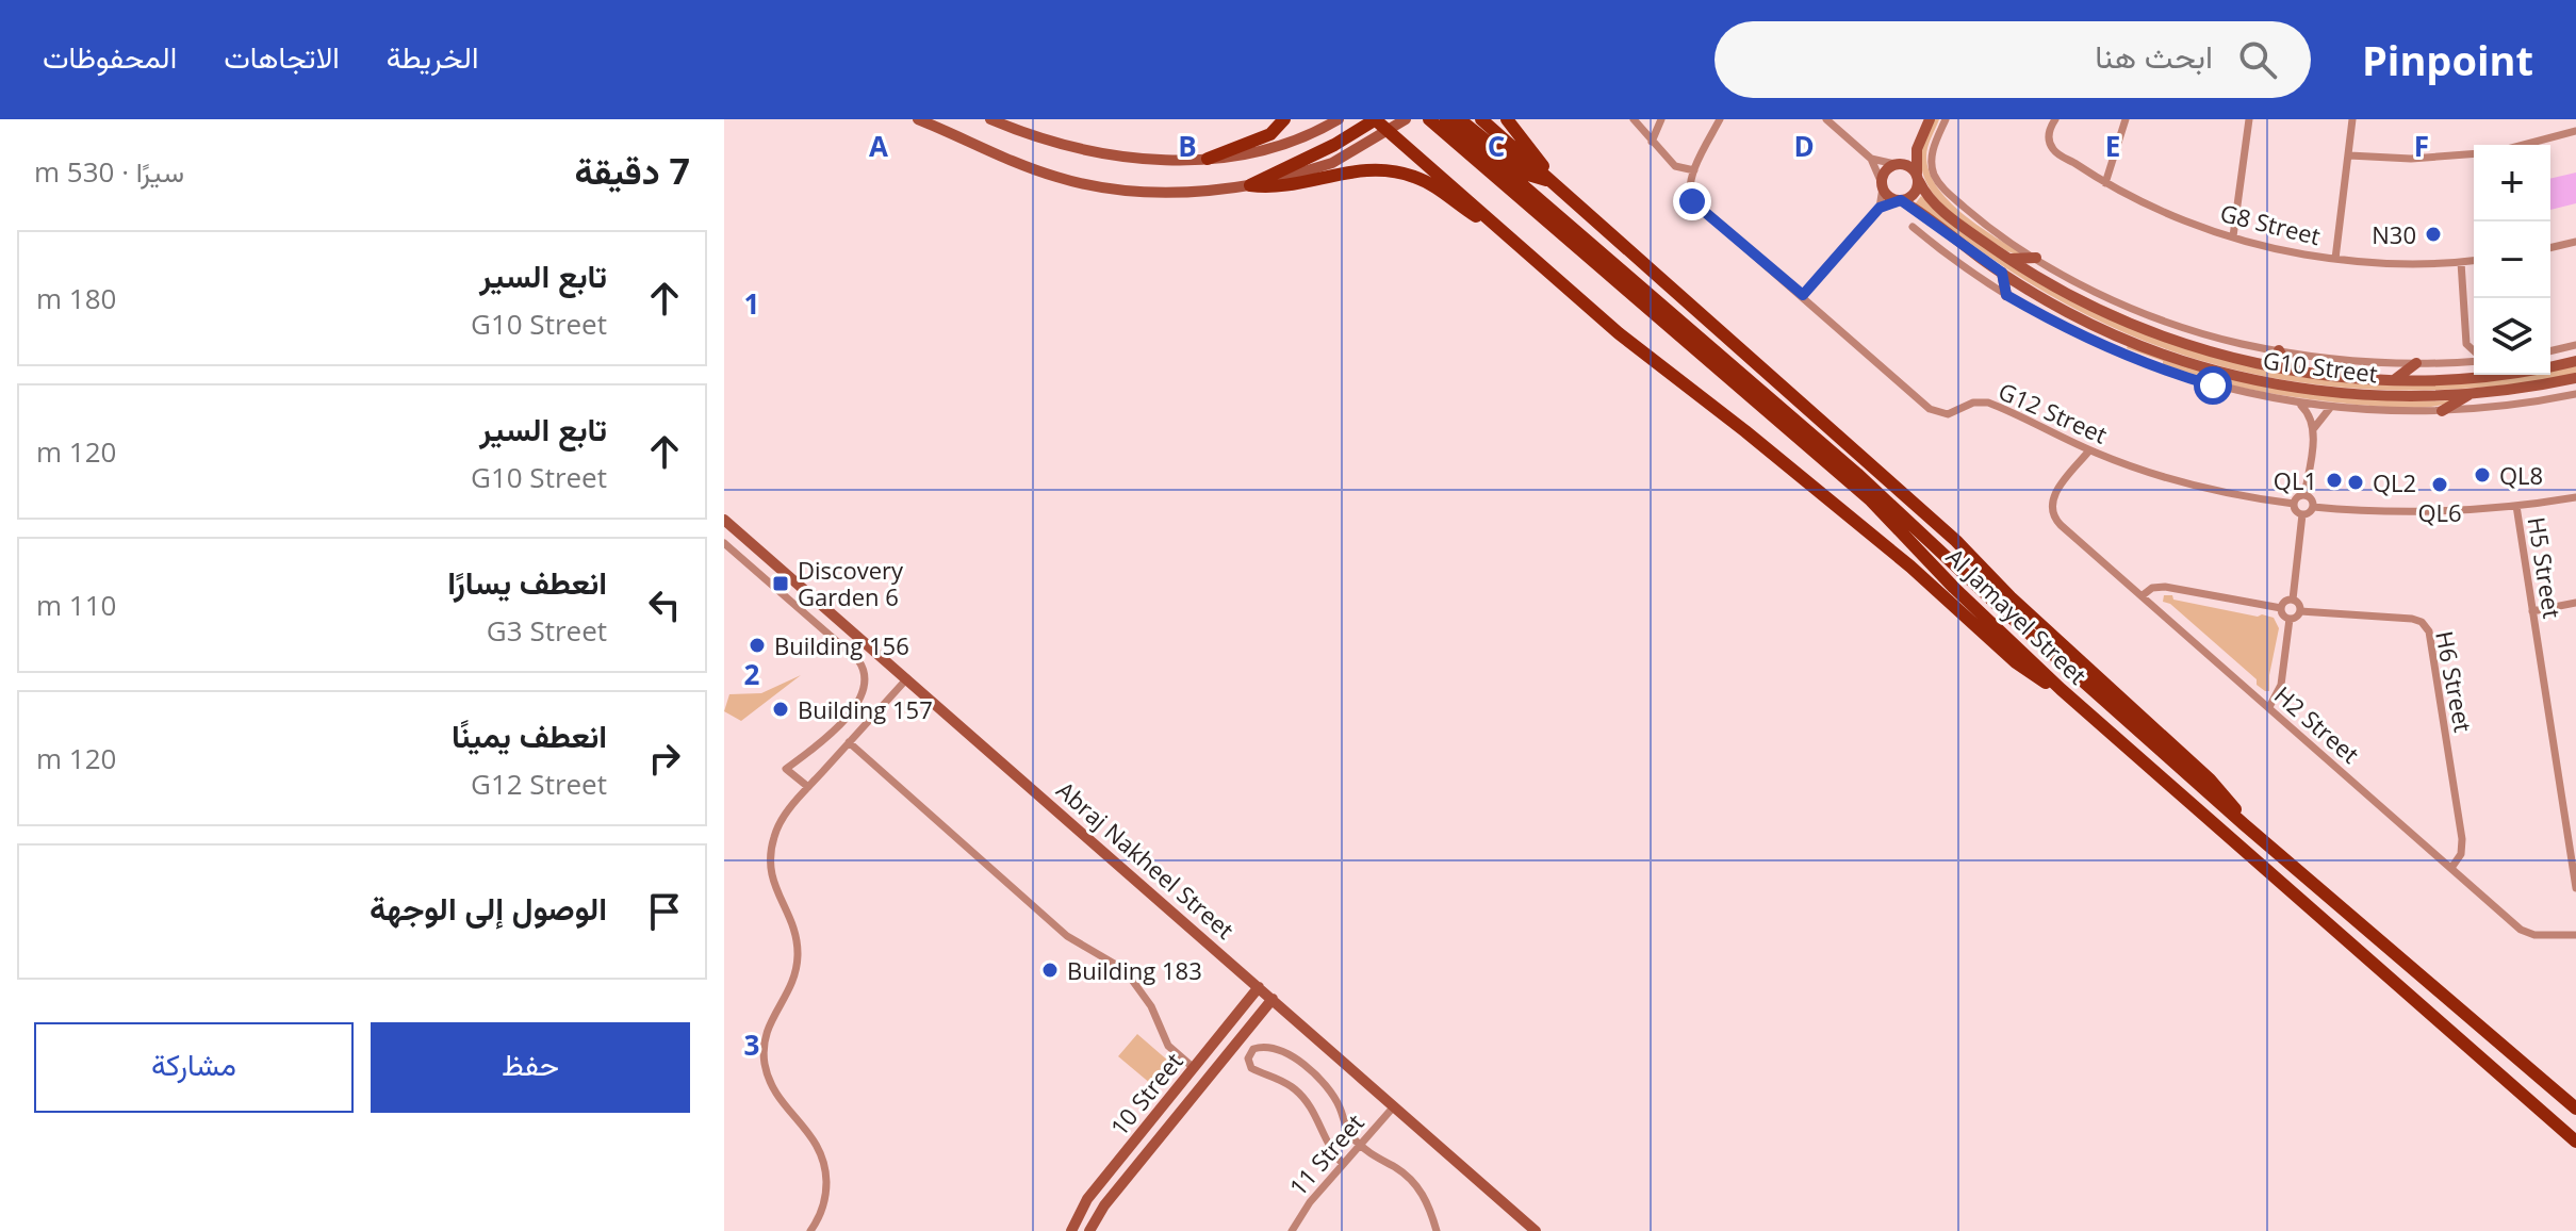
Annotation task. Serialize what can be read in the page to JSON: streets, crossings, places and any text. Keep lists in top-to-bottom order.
{
  "streets": {
    "main road": ["Al Jamayel Street"],
    "street": [
      "G8 Street",
      "G10 Street",
      "G12 Street",
      "H5 Street",
      "H6 Street",
      "H2 Street",
      "Abraj Nakheel Street",
      "10 Street",
      "11 Street"
    ]
  },
  "crossings": [
    ["G12 Street", "H2 Street"],
    ["H6 Street", "H2 Street"],
    ["Abraj Nakheel Street", "10 Street"],
    ["Abraj Nakheel Street", "11 Street"]
  ],
  "places": {
    "other": [
      "N30",
      "QL8",
      "QL1",
      "QL2",
      "QL6",
      "Building 156",
      "Building 157",
      "Building 183"
    ],
    "transit": ["Discovery Garden 6"]
  },
  "page": {
    "header": "Pinpoint",
    "search": "ابحث هنا",
    "nav": ["الخريطة", "الاتجاهات", "المحفوظات"],
    "heading": ["7 دقيقة", "سيرًا · 530 m"],
    "map_buttons": ["+", "−"],
    "list": [
      ["تابع السير", "G10 Street", "180 m"],
      ["تابع السير", "G10 Street", "120 m"],
      ["انعطف يسارًا", "G3 Street", "110 m"],
      ["انعطف يمينًا", "G12 Street", "120 m"],
      "الوصول إلى الوجهة"
    ],
    "buttons": ["حفظ", "مشاركة"]
  },
  "grid": {
    "columns": [
      "A",
      "B",
      "C",
      "D",
      "E",
      "F"
    ],
    "rows": ["1", "2", "3"]
  }
}
